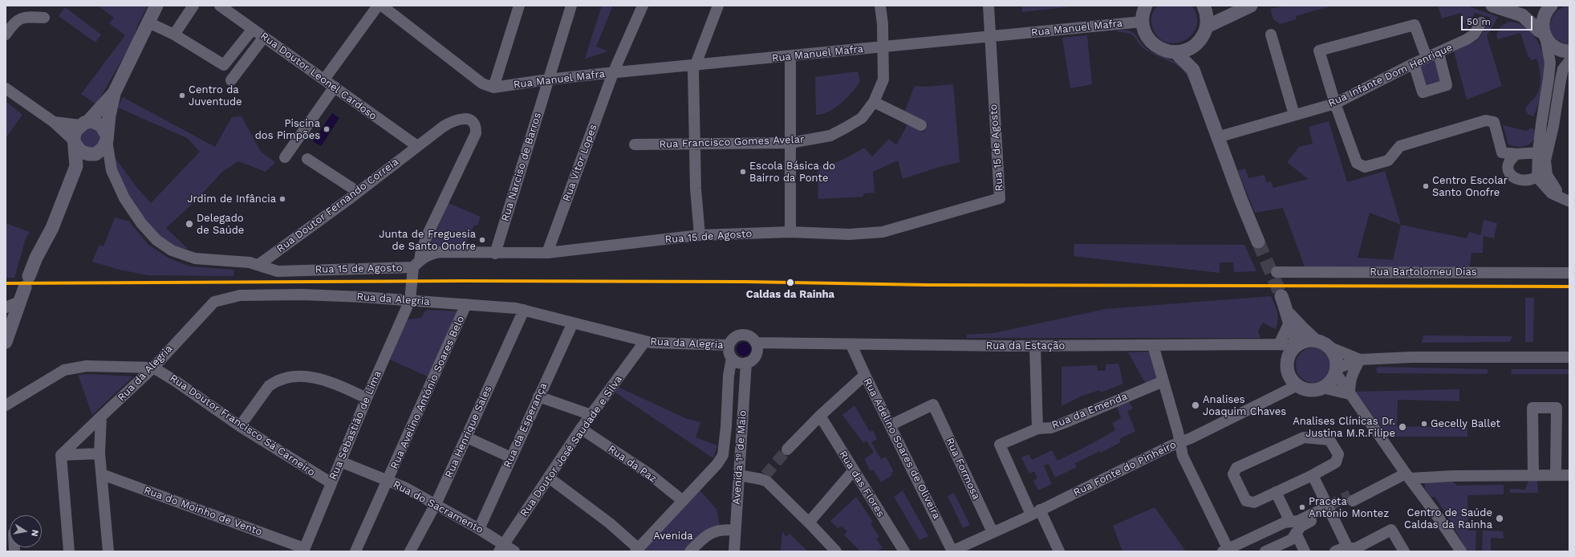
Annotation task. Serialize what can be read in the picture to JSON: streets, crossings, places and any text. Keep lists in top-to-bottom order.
{
  "streets": {
    "street": [
      "Rua Manuel Mafra",
      "Rua Infante Dom Henrique",
      "Rua Doutor Leonel Cardoso",
      "Rua Francisco Gomes Avelar",
      "Rua 15 de Agosto",
      "Rua Vítor Lopes",
      "Rua Narciso de Barros",
      "Rua Doutor Fernando Correia",
      "Rua Bartolomeu Dias",
      "Rua da Alegria",
      "Rua da Estação",
      "Rua Avelino António Soares Belo",
      "Rua da Emenda",
      "Rua Doutor Francisco Sá Carneiro",
      "Rua Sebastião de Lima",
      "Rua da Esperança",
      "Rua Henrique Sales",
      "Rua Doutor José Saudade e Silva",
      "Rua Adelino Soares de Oliveira",
      "Avenida 1º de Maio",
      "Rua da Paz",
      "Rua Formosa",
      "Rua Fonte do Pinheiro",
      "Rua das Flores",
      "Rua do Sacramento",
      "Rua do Moinho de Vento"
    ]
  },
  "crossings": [
    ["Rua Manuel Mafra", "Rua Francisco Gomes Avelar"],
    ["Rua Manuel Mafra", "Rua 15 de Agosto"],
    ["Rua Manuel Mafra", "Rua Vítor Lopes"],
    ["Rua Manuel Mafra", "Rua Narciso de Barros"],
    ["Rua Doutor Leonel Cardoso", "Rua Doutor Fernando Correia"],
    ["Rua 15 de Agosto", "Rua Vítor Lopes"],
    ["Rua 15 de Agosto", "Rua Narciso de Barros"],
    ["Rua 15 de Agosto", "Rua Doutor Fernando Correia"],
    ["Rua 15 de Agosto", "Rua Sebastião de Lima"],
    ["Rua Doutor Fernando Correia", "Rua Sebastião de Lima"],
    ["Rua da Alegria", "Rua da Estação"],
    ["Rua da Alegria", "Rua Avelino António Soares Belo"],
    ["Rua da Alegria", "Rua Doutor Francisco Sá Carneiro"],
    ["Rua da Alegria", "Rua Sebastião de Lima"],
    ["Rua da Alegria", "Rua da Esperança"],
    ["Rua da Alegria", "Rua Henrique Sales"],
    ["Rua da Alegria", "Rua Doutor José Saudade e Silva"],
    ["Rua da Alegria", "Avenida 1º de Maio"],
    ["Rua da Estação", "Rua Adelino Soares de Oliveira"],
    ["Rua da Estação", "Avenida 1º de Maio"],
    ["Rua da Estação", "Rua Fonte do Pinheiro"],
    ["Rua Avelino António Soares Belo", "Rua do Sacramento"],
    ["Rua da Emenda", "Rua Fonte do Pinheiro"],
    ["Rua Doutor Francisco Sá Carneiro", "Rua Sebastião de Lima"],
    ["Rua Sebastião de Lima", "Rua do Sacramento"],
    ["Rua Sebastião de Lima", "Rua do Moinho de Vento"],
    ["Rua da Esperança", "Rua do Sacramento"],
    ["Rua Henrique Sales", "Rua do Sacramento"],
    ["Rua Doutor José Saudade e Silva", "Rua da Paz"],
    ["Rua Doutor José Saudade e Silva", "Rua do Sacramento"],
    ["Rua Adelino Soares de Oliveira", "Rua Formosa"],
    ["Rua Adelino Soares de Oliveira", "Rua Fonte do Pinheiro"],
    ["Avenida 1º de Maio", "Rua da Paz"],
    ["Rua Formosa", "Rua Fonte do Pinheiro"]
  ],
  "parks": ["Avenida"],
  "places": [
    "Centro da Juventude",
    "Piscina dos Pimpões",
    "Escola Básica do Bairro da Ponte",
    "Centro Escolar Santo Onofre",
    "Jrdim de Infância",
    "Delegado de Saúde",
    "Junta de Freguesia de Santo Onofre",
    "Caldas da Rainha",
    "Analises Joaquim Chaves",
    "Gecelly Ballet",
    "Analises Clínicas Dr. Justina M.R.Filipe",
    "Praceta António Montez",
    "Centro de Saúde Caldas da Rainha"
  ],
  "scale_bar": "50 m",
  "north": "right"
}
